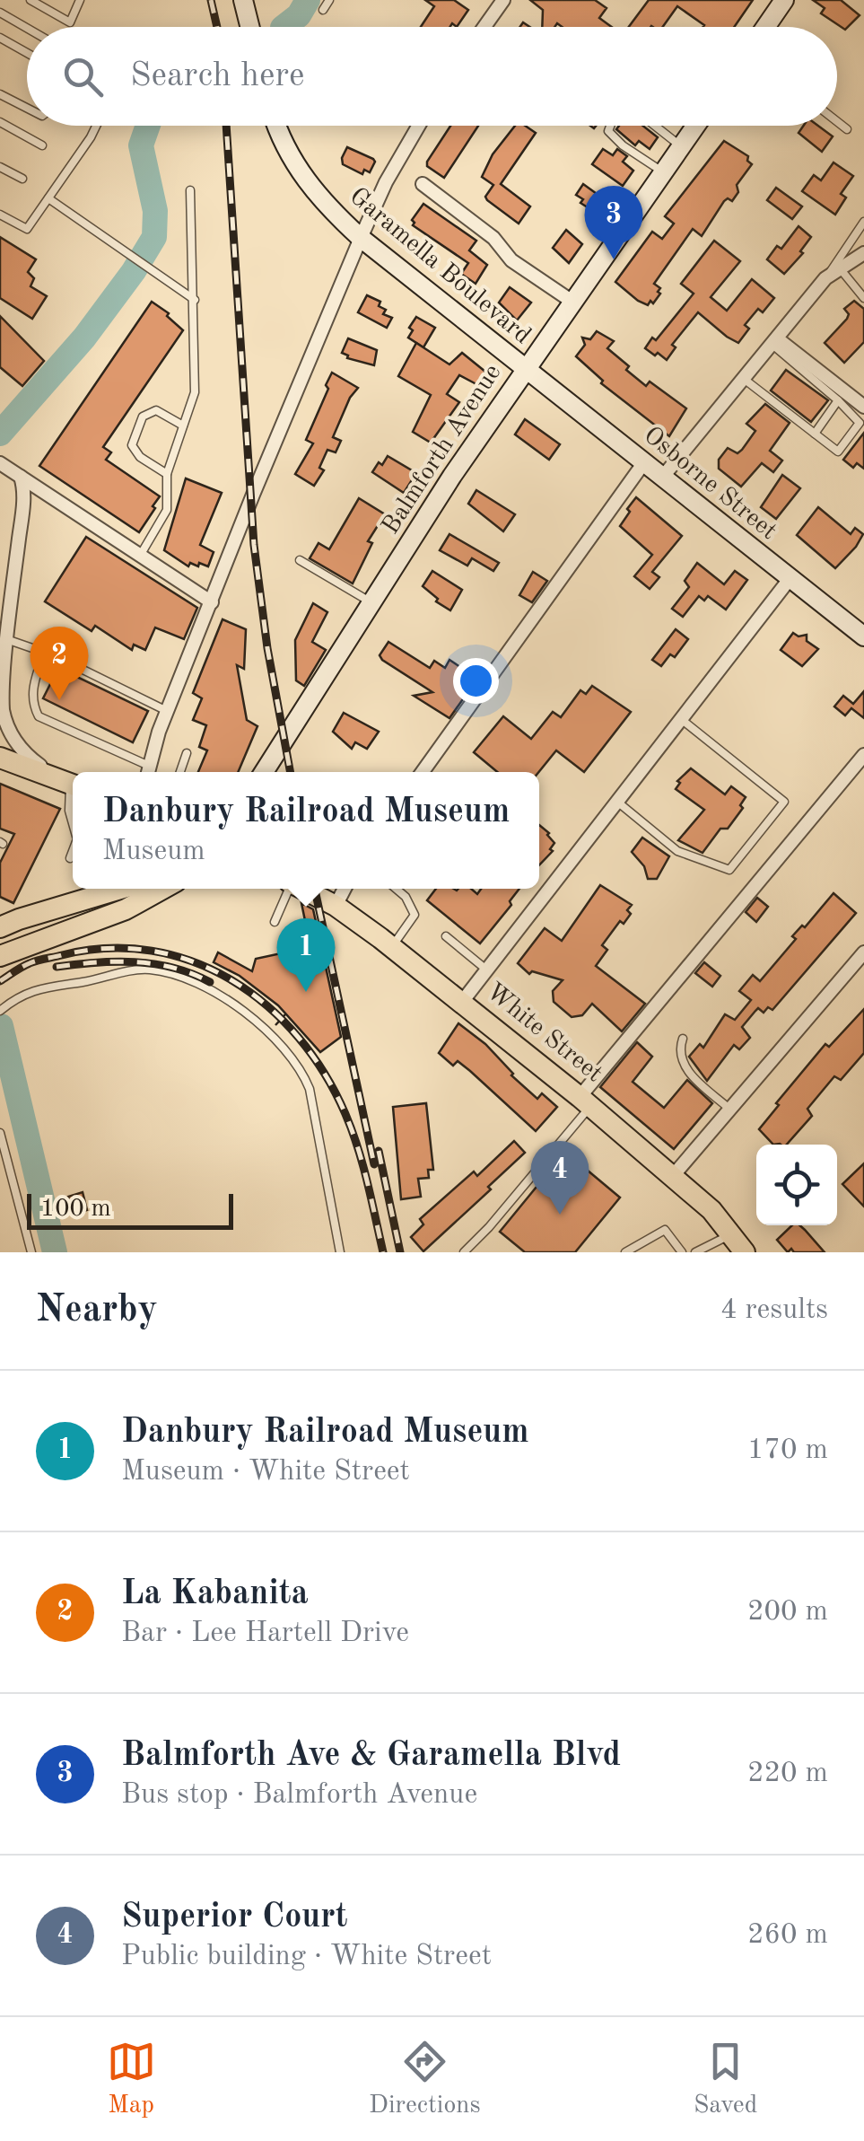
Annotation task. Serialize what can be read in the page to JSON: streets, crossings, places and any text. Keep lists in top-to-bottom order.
{
  "streets": {
    "main road": ["White Street"],
    "street": ["Garamella Boulevard", "Balmforth Avenue", "Osborne Street"]
  },
  "crossings": [
    ["Garamella Boulevard", "Balmforth Avenue"],
    ["Garamella Boulevard", "Osborne Street"],
    ["Balmforth Avenue", "Osborne Street"]
  ],
  "scale_bar": "100 m",
  "page": {
    "search": "Search here",
    "pins": [
      "3",
      "2",
      "1",
      "4"
    ],
    "popup": ["Danbury Railroad Museum", "Museum"],
    "scale": "100 m",
    "heading": ["Nearby", "4 results"],
    "list": [
      {
        "mark": "1",
        "name": "Danbury Railroad Museum",
        "note": "Museum · White Street",
        "value": "170 m"
      },
      {
        "mark": "2",
        "name": "La Kabanita",
        "note": "Bar · Lee Hartell Drive",
        "value": "200 m"
      },
      {
        "mark": "3",
        "name": "Balmforth Ave & Garamella Blvd",
        "note": "Bus stop · Balmforth Avenue",
        "value": "220 m"
      },
      {
        "mark": "4",
        "name": "Superior Court",
        "note": "Public building · White Street",
        "value": "260 m"
      }
    ],
    "nav": ["Map", "Directions", "Saved"]
  }
}
